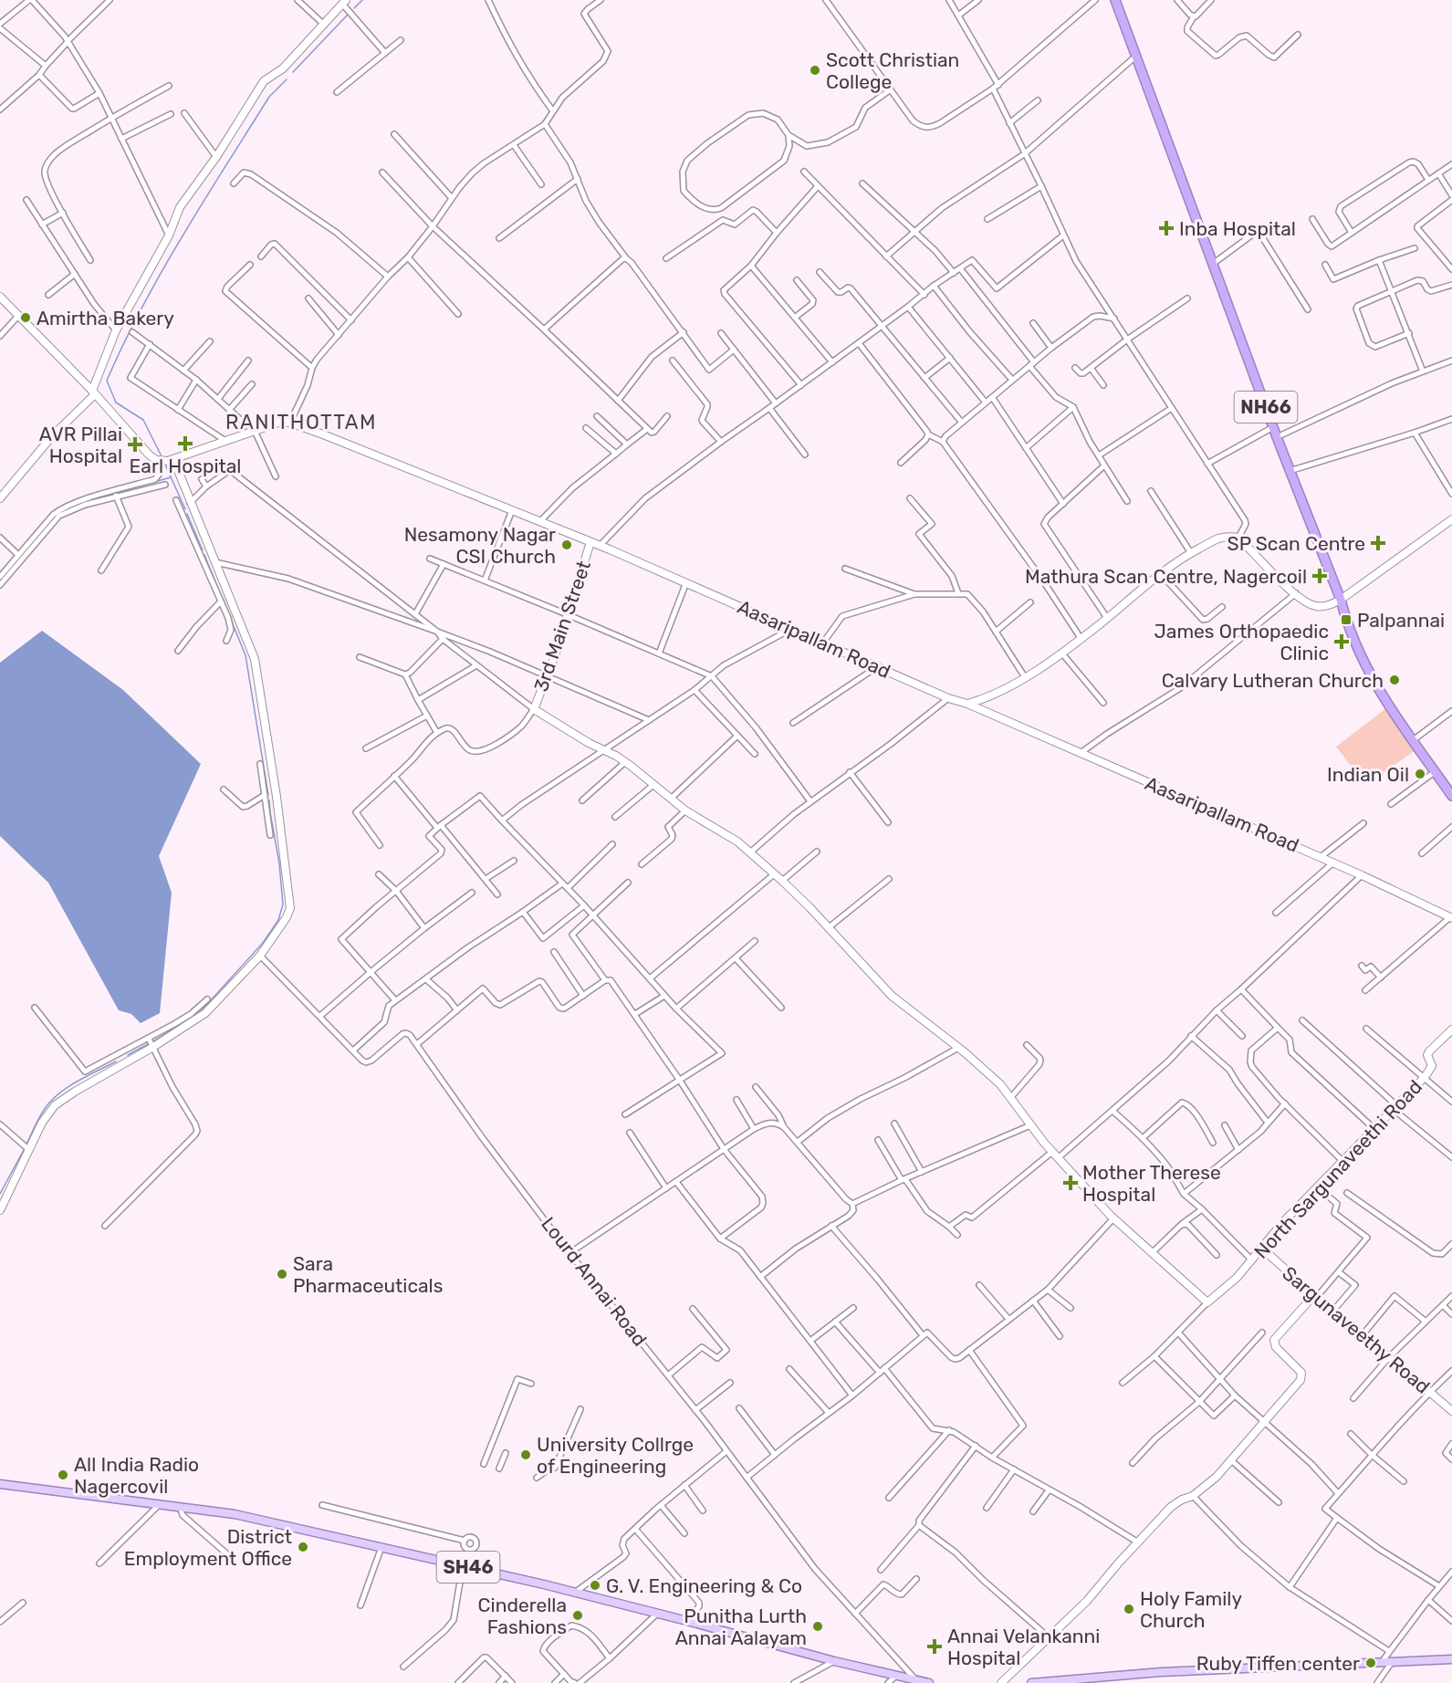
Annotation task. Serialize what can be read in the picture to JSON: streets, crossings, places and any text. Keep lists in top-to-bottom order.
{
  "streets": {
    "highway": ["NH66"],
    "main road": ["SH46"],
    "street": [
      "3rd Main Street",
      "Aasaripallam Road",
      "North Sargunaveethi Road",
      "Lourd Annai Road",
      "Sargunaveethy Road"
    ]
  },
  "crossings": [
    ["3rd Main Street", "Aasaripallam Road"],
    ["North Sargunaveethi Road", "Sargunaveethy Road"],
    ["Lourd Annai Road", "SH46"]
  ],
  "districts": ["RANITHOTTAM"],
  "places": {
    "other": [
      "Scott Christian College",
      "Amirtha Bakery",
      "Nesamony Nagar CSI Church",
      "Calvary Lutheran Church",
      "Indian Oil",
      "Sara Pharmaceuticals",
      "University Collrge of Engineering",
      "All India Radio Nagercovil",
      "District Employment Office",
      "G. V. Engineering & Co",
      "Holy Family Church",
      "Cinderella Fashions",
      "Punitha Lurth Annai Aalayam",
      "Ruby Tiffen center"
    ],
    "health": [
      "Inba Hospital",
      "Earl Hospital",
      "AVR Pillai Hospital",
      "SP Scan Centre",
      "Mathura Scan Centre, Nagercoil",
      "James Orthopaedic Clinic",
      "Mother Therese Hospital",
      "Annai Velankanni Hospital"
    ],
    "transit": ["Palpannai"]
  }
}
